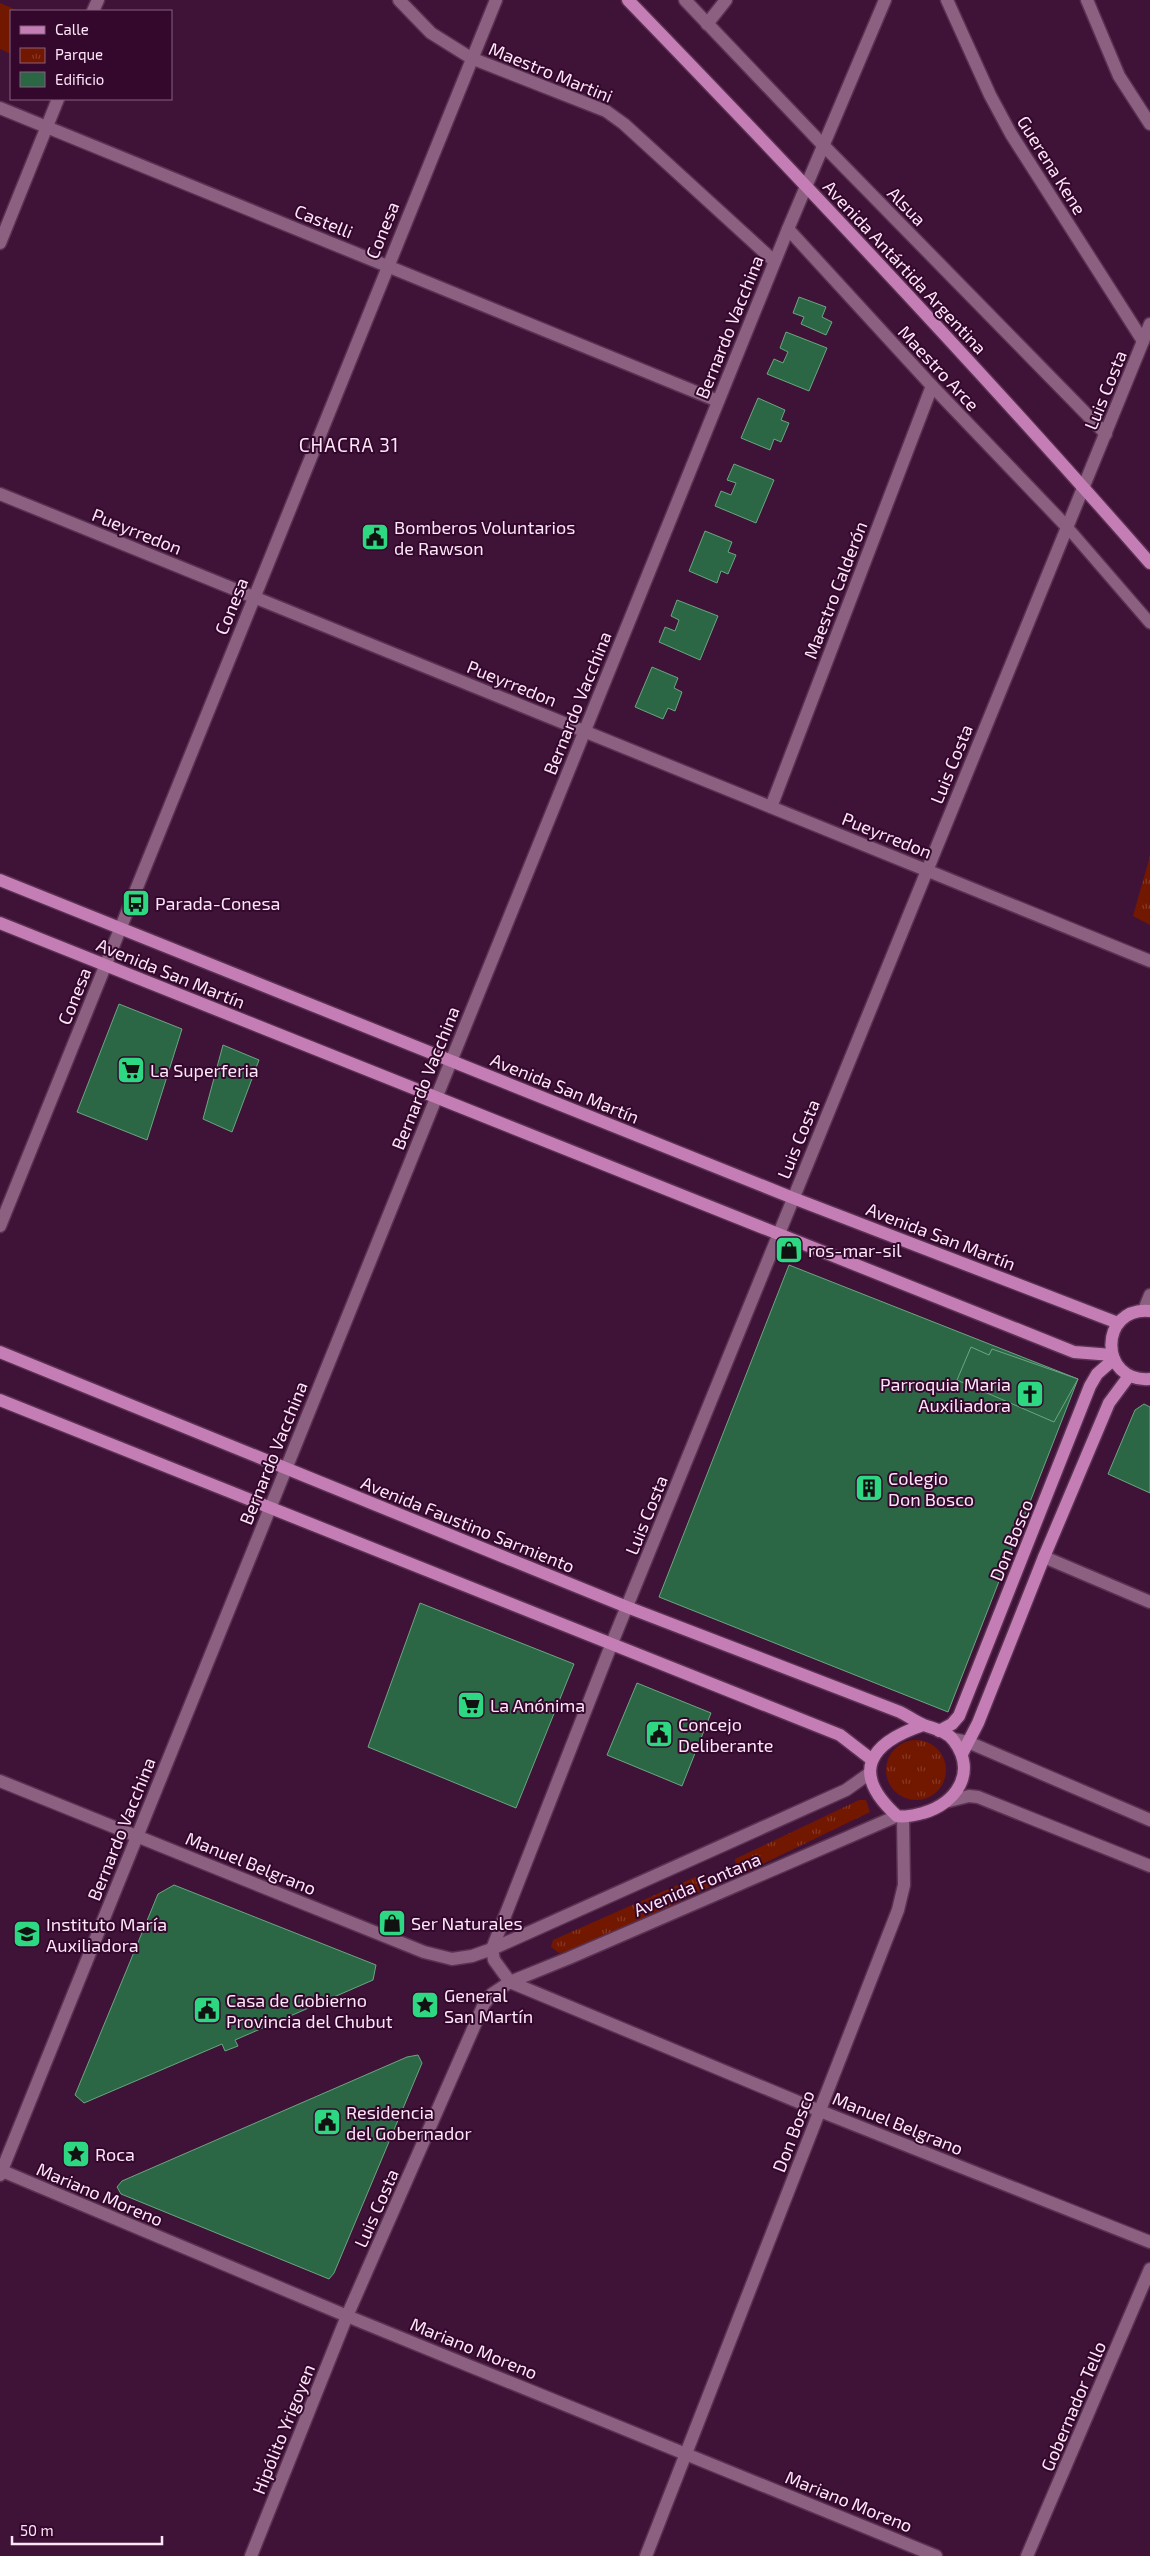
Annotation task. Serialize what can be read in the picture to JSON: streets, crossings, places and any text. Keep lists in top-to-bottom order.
{
  "streets": {
    "main road": [
      "Avenida Antártida Argentina",
      "Avenida San Martín",
      "Avenida Faustino Sarmiento",
      "Don Bosco"
    ],
    "street": [
      "Maestro Martini",
      "Guerena Kene",
      "Alsua",
      "Castelli",
      "Conesa",
      "Bernardo Vacchina",
      "Maestro Arce",
      "Luis Costa",
      "Pueyrredon",
      "Maestro Calderón",
      "Manuel Belgrano",
      "Avenida Fontana",
      "Mariano Moreno",
      "Gobernador Tello",
      "Hipólito Yrigoyen"
    ]
  },
  "crossings": [
    ["Maestro Martini", "Conesa"],
    ["Maestro Martini", "Bernardo Vacchina"],
    ["Guerena Kene", "Luis Costa"],
    ["Alsua", "Bernardo Vacchina"],
    ["Alsua", "Luis Costa"],
    ["Castelli", "Conesa"],
    ["Castelli", "Bernardo Vacchina"],
    ["Conesa", "Pueyrredon"],
    ["Conesa", "Avenida San Martín"],
    ["Avenida Antártida Argentina", "Bernardo Vacchina"],
    ["Avenida Antártida Argentina", "Luis Costa"],
    ["Bernardo Vacchina", "Maestro Arce"],
    ["Bernardo Vacchina", "Pueyrredon"],
    ["Bernardo Vacchina", "Avenida San Martín"],
    ["Bernardo Vacchina", "Avenida Faustino Sarmiento"],
    ["Bernardo Vacchina", "Manuel Belgrano"],
    ["Bernardo Vacchina", "Mariano Moreno"],
    ["Maestro Arce", "Luis Costa"],
    ["Maestro Arce", "Maestro Calderón"],
    ["Luis Costa", "Pueyrredon"],
    ["Luis Costa", "Avenida San Martín"],
    ["Luis Costa", "Avenida Faustino Sarmiento"],
    ["Luis Costa", "Manuel Belgrano"],
    ["Luis Costa", "Avenida Fontana"],
    ["Luis Costa", "Mariano Moreno"],
    ["Luis Costa", "Hipólito Yrigoyen"],
    ["Pueyrredon", "Maestro Calderón"],
    ["Avenida San Martín", "Don Bosco"],
    ["Avenida Faustino Sarmiento", "Don Bosco"],
    ["Avenida Faustino Sarmiento", "Avenida Fontana"],
    ["Don Bosco", "Manuel Belgrano"],
    ["Don Bosco", "Avenida Fontana"],
    ["Don Bosco", "Mariano Moreno"],
    ["Manuel Belgrano", "Avenida Fontana"],
    ["Mariano Moreno", "Hipólito Yrigoyen"]
  ],
  "districts": ["CHACRA 31"],
  "places": {
    "public building": [
      "Bomberos Voluntarios de Rawson",
      "Concejo Deliberante",
      "Casa de Gobierno Provincia del Chubut",
      "Residencia del Gobernador"
    ],
    "bus stop": ["Parada-Conesa"],
    "supermarket": ["La Superferia", "La Anónima"],
    "shop": ["ros-mar-sil", "Ser Naturales"],
    "church": ["Parroquia Maria Auxiliadora"],
    "building": ["Colegio Don Bosco"],
    "school or university": ["Instituto María Auxiliadora"],
    "place": ["General San Martín", "Roca"]
  },
  "legend": ["Calle", "Parque", "Edificio"],
  "scale_bar": "50 m"
}
